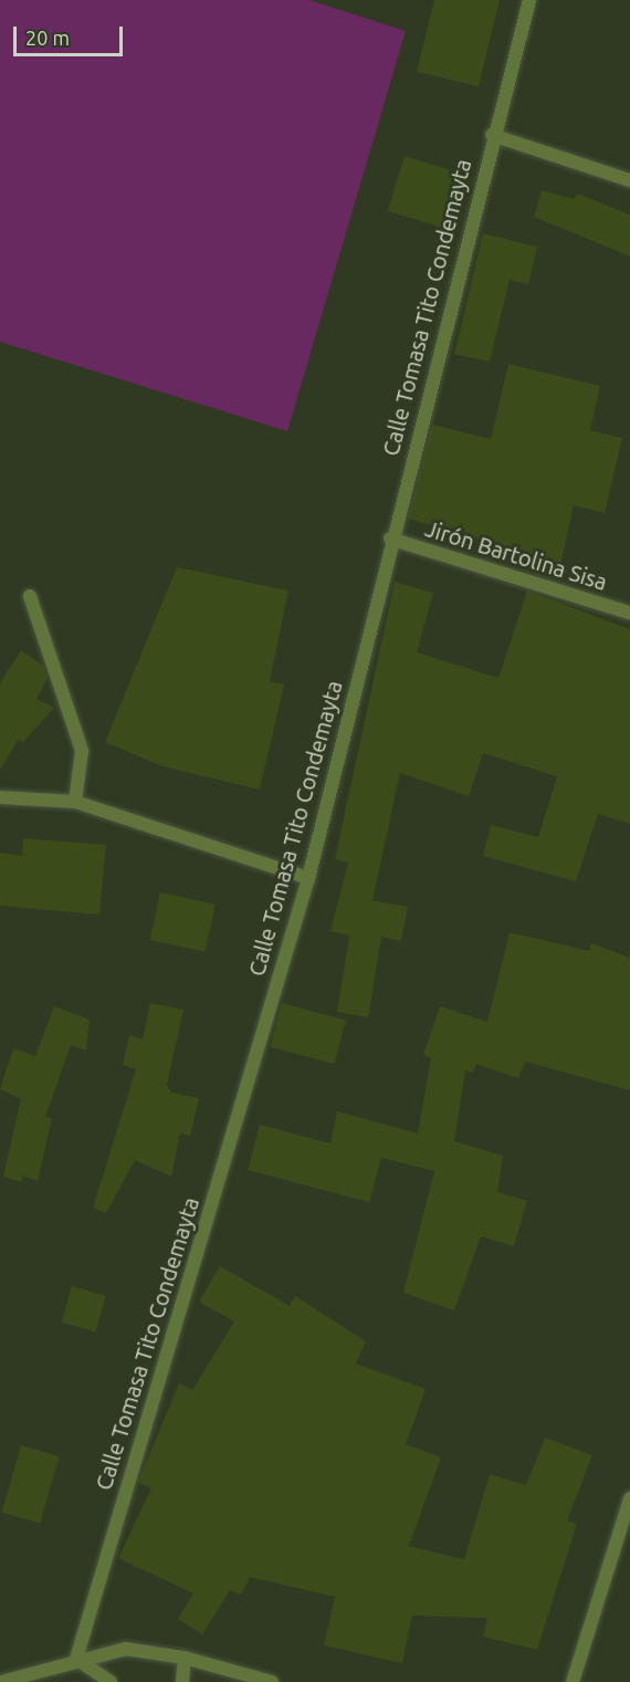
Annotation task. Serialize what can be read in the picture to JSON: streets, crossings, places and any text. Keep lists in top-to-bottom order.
{
  "streets": {
    "street": ["Calle Tomasa Tito Condemayta", "Jirón Bartolina Sisa"]
  },
  "crossings": [
    ["Calle Tomasa Tito Condemayta", "Jirón Bartolina Sisa"]
  ],
  "scale_bar": "20 m"
}
